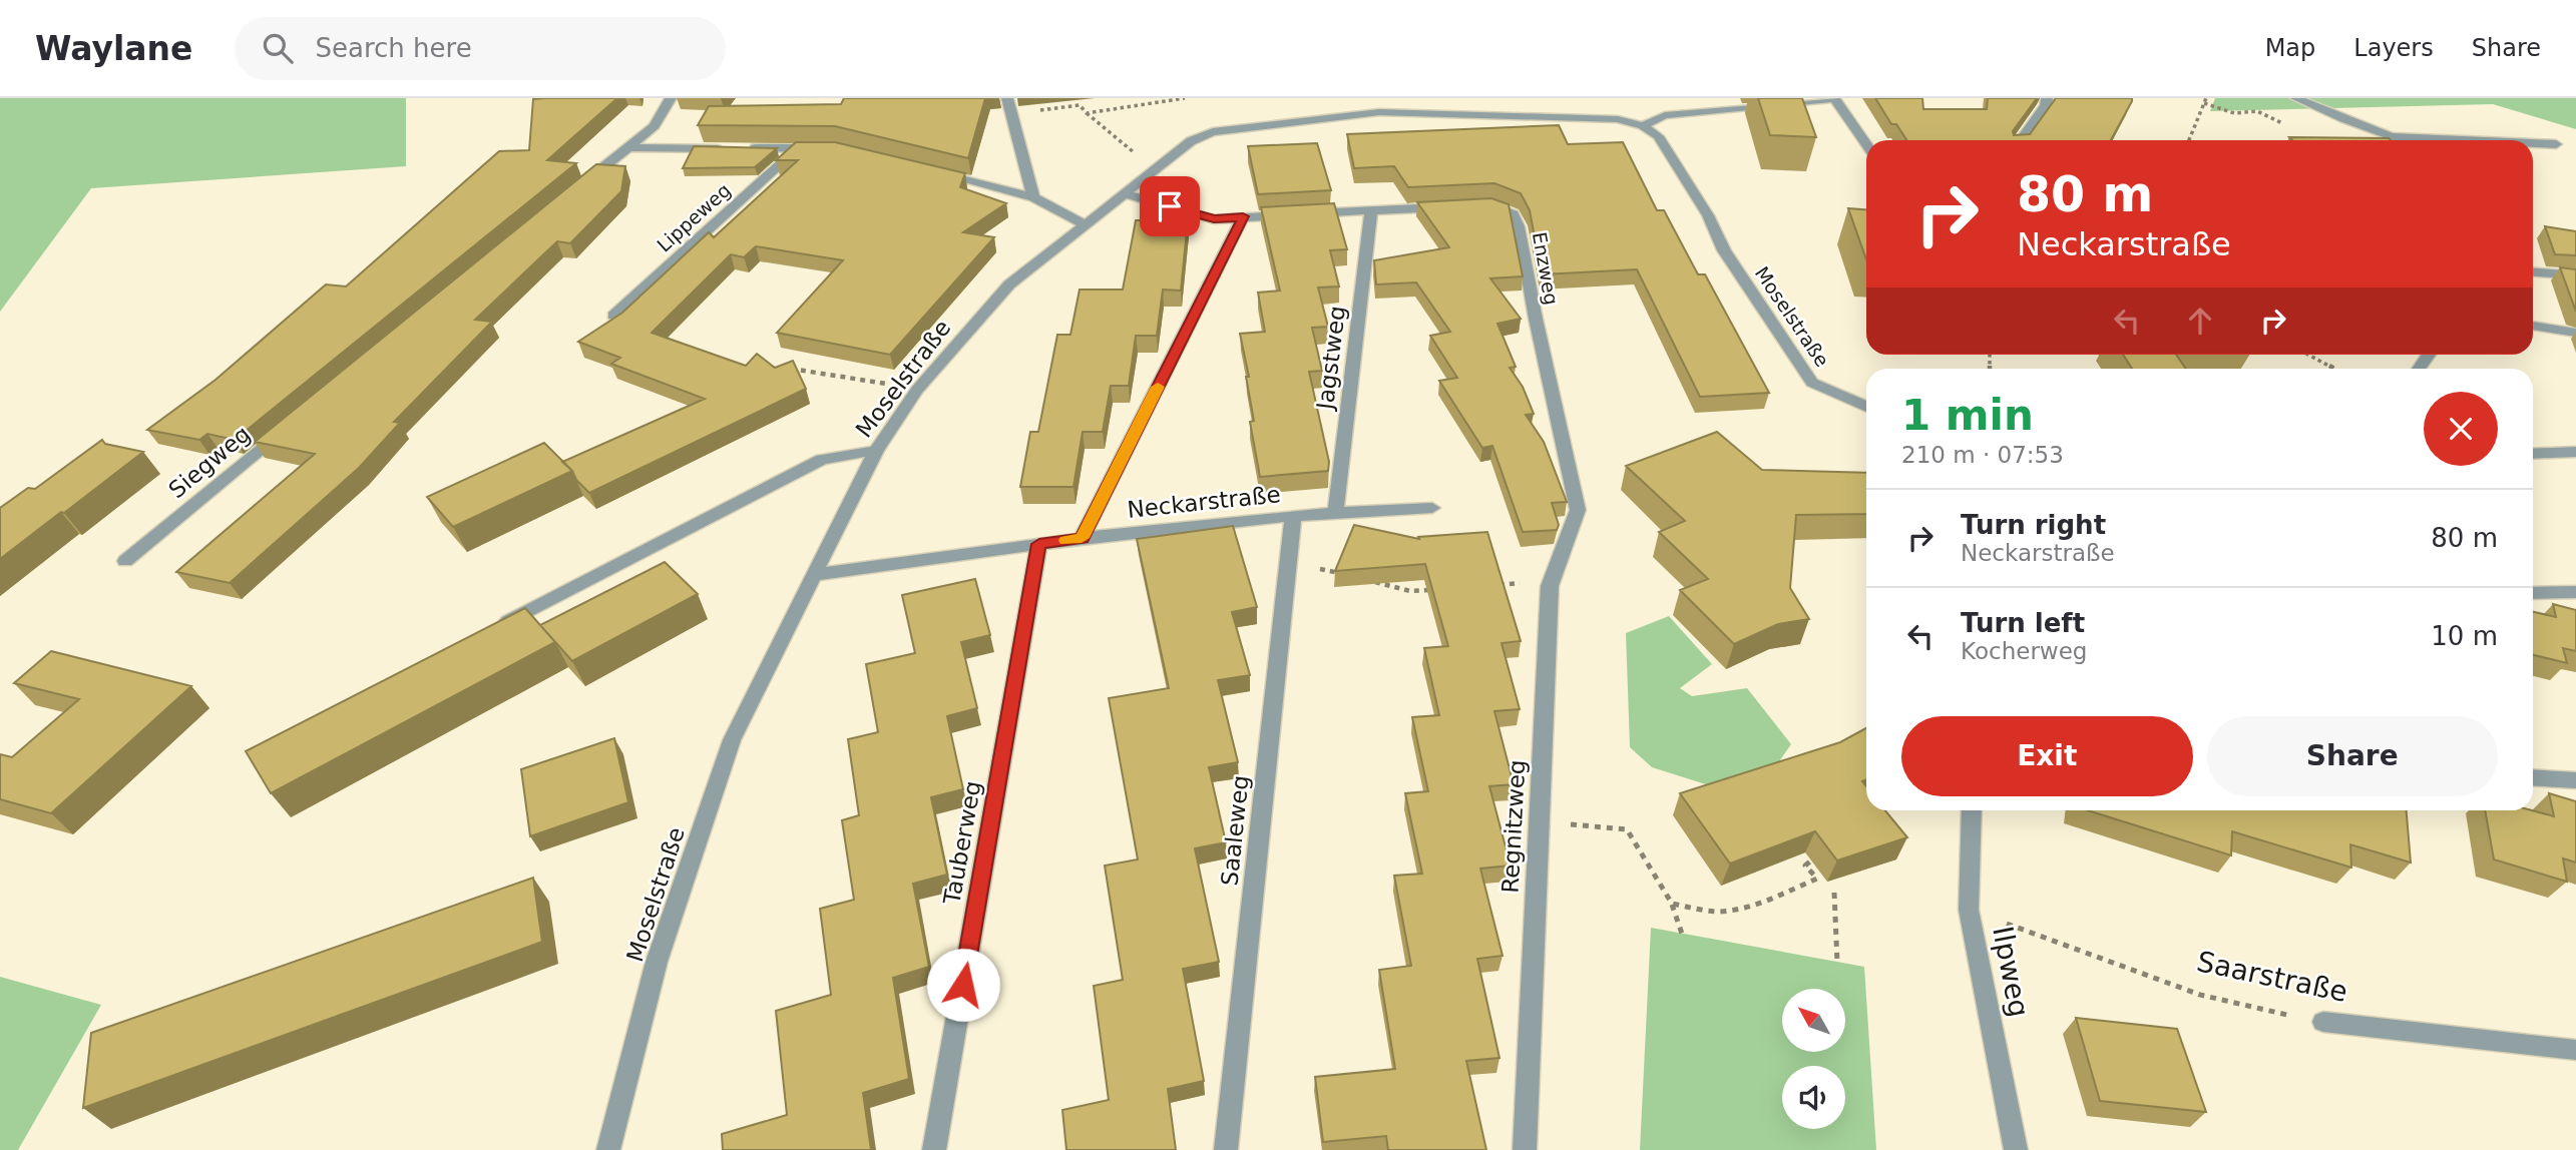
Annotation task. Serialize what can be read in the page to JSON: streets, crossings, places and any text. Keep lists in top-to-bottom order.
{
  "streets": {
    "street": [
      "Lippeweg",
      "Enzweg",
      "Moselstraße",
      "Jagstweg",
      "Siegweg",
      "Neckarstraße",
      "Regnitzweg",
      "Saaleweg",
      "Tauberweg",
      "Ilpweg",
      "Saarstraße"
    ]
  },
  "crossings": [
    ["Enzweg", "Regnitzweg"],
    ["Moselstraße", "Neckarstraße"],
    ["Jagstweg", "Neckarstraße"],
    ["Neckarstraße", "Saaleweg"],
    ["Neckarstraße", "Tauberweg"],
    ["Ilpweg", "Saarstraße"]
  ],
  "north": "top left",
  "page": {
    "header": "Waylane",
    "search": "Search here",
    "nav": ["Map", "Layers", "Share"],
    "turn": ["80 m", "Neckarstraße"],
    "heading": ["1 min", "210 m · 07:53"],
    "list": [
      {
        "name": "Turn right",
        "note": "Neckarstraße",
        "value": "80 m"
      },
      {
        "name": "Turn left",
        "note": "Kocherweg",
        "value": "10 m"
      }
    ],
    "buttons": ["Exit", "Share"]
  }
}
